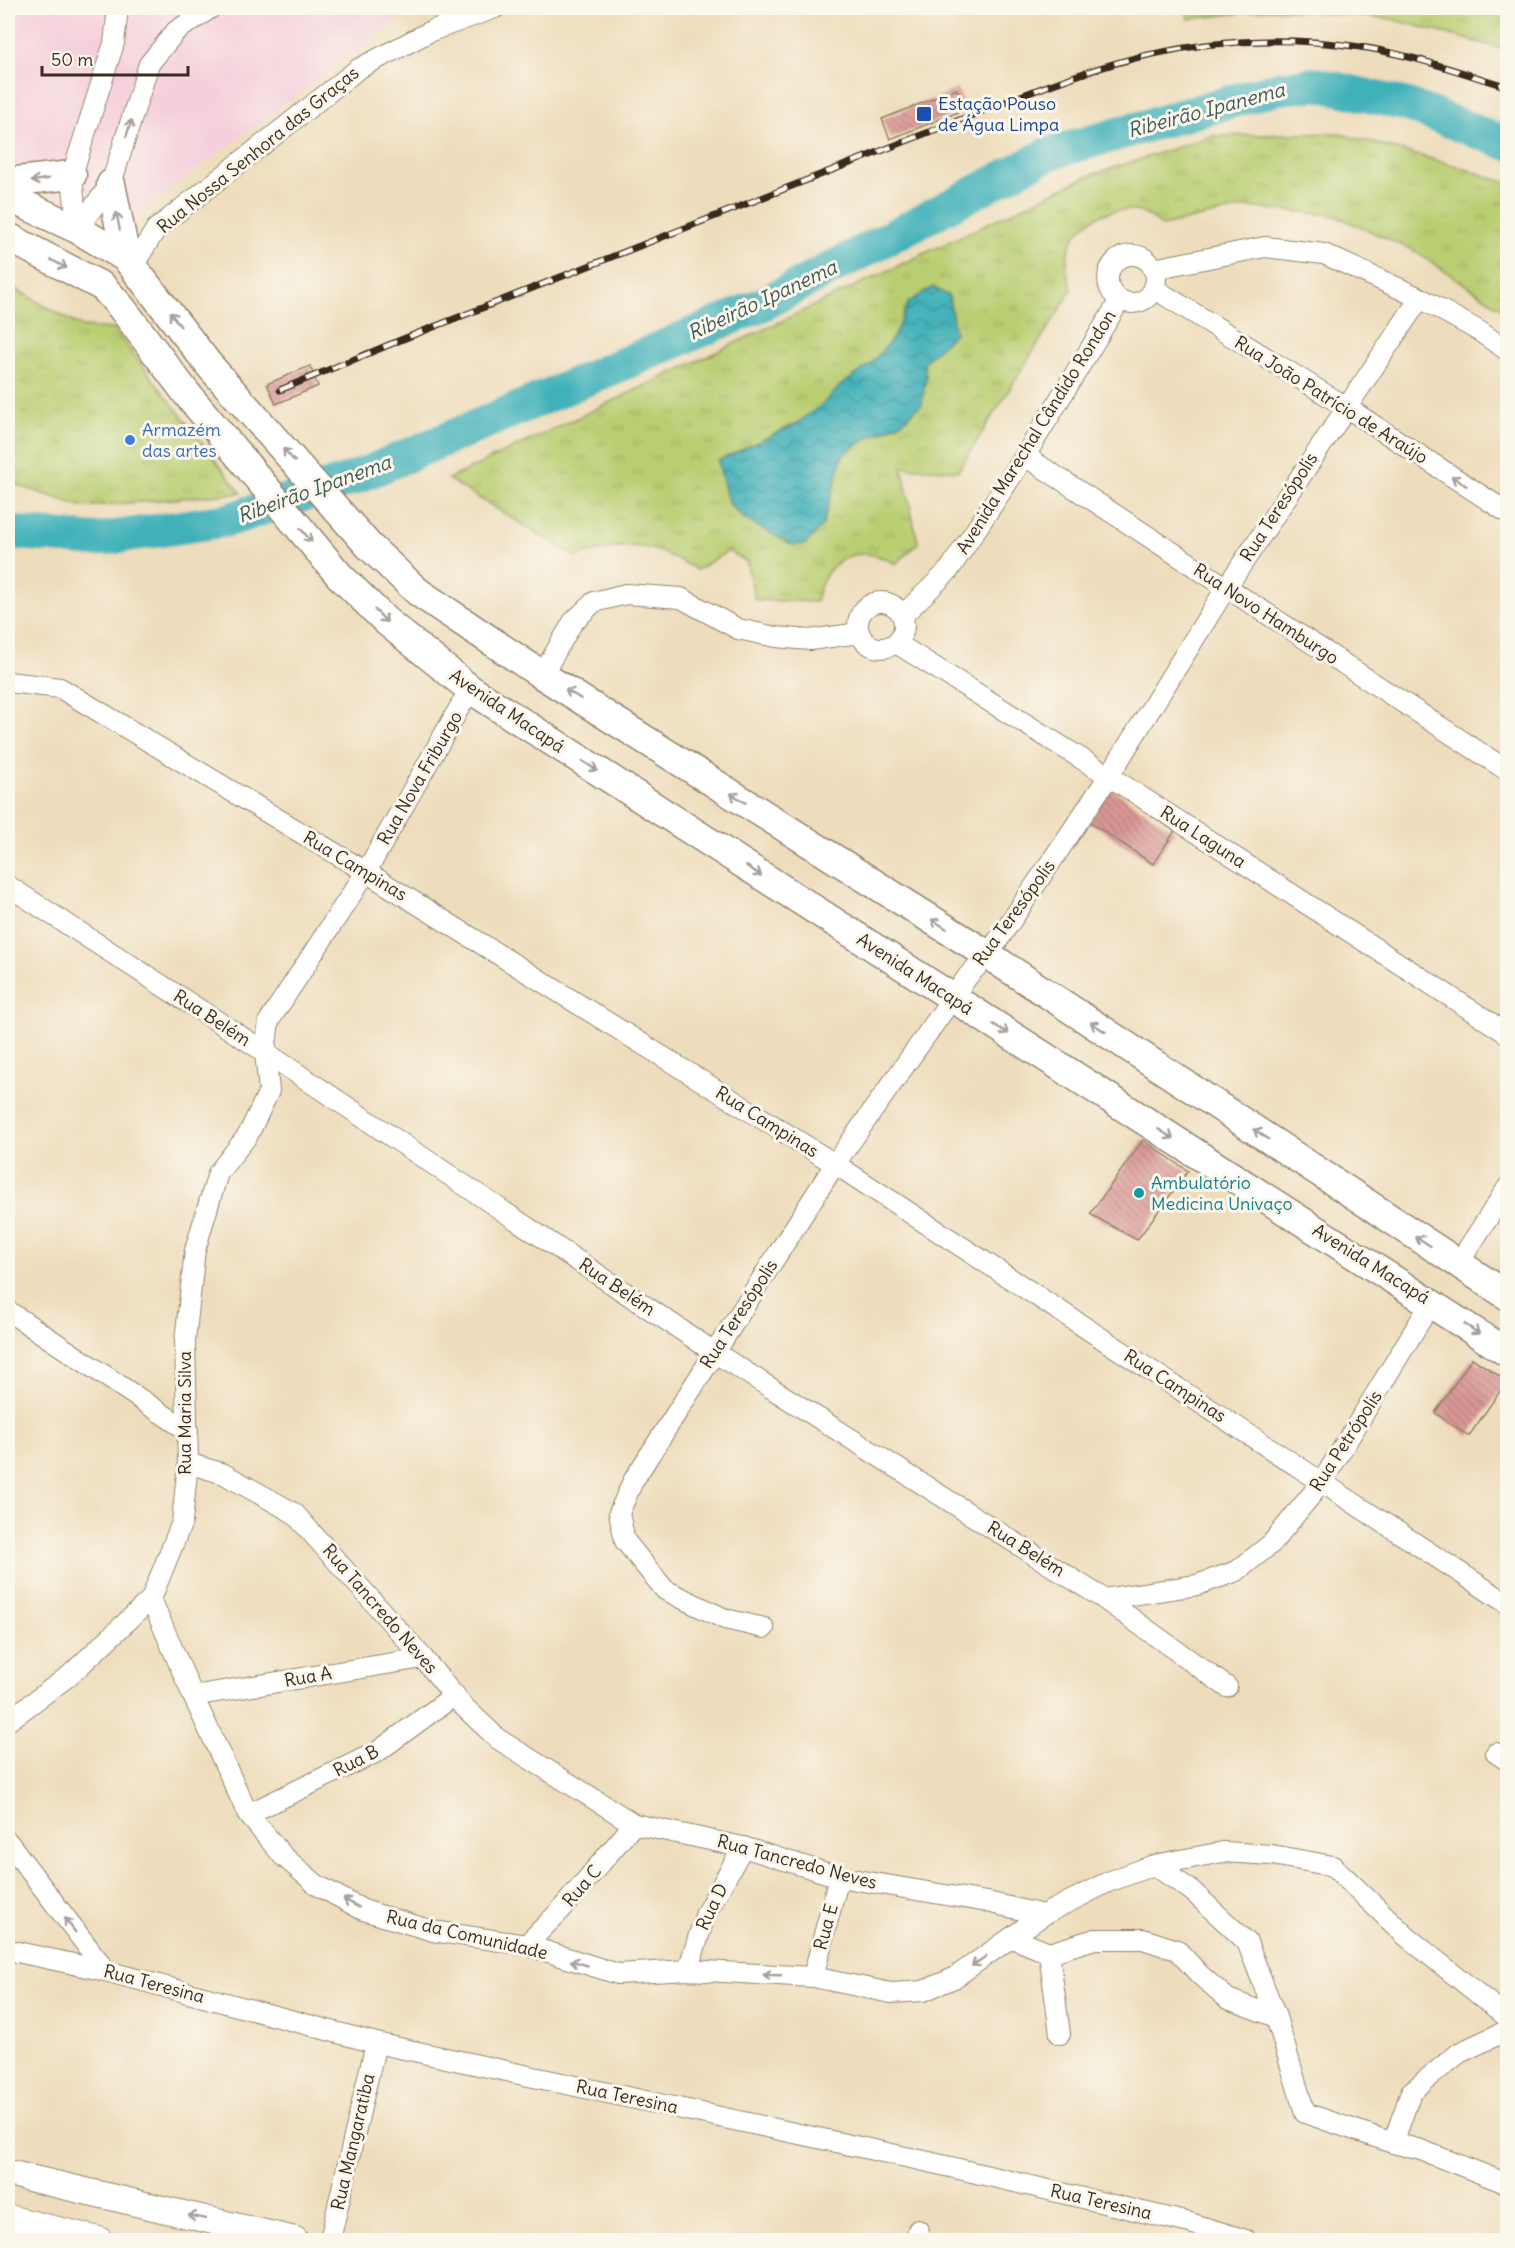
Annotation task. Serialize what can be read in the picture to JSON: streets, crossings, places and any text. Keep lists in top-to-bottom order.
{
  "streets": {
    "main road": ["Avenida Macapá"],
    "street": [
      "Rua Nossa Senhora das Graças",
      "Rua João Patrício de Araújo",
      "Avenida Marechal Cândido Rondon",
      "Rua Teresópolis",
      "Rua Novo Hamburgo",
      "Rua Nova Friburgo",
      "Rua Laguna",
      "Rua Campinas",
      "Rua Belém",
      "Rua Maria Silva",
      "Rua Petrópolis",
      "Rua Tancredo Neves",
      "Rua A",
      "Rua B",
      "Rua C",
      "Rua D",
      "Rua E",
      "Rua da Comunidade",
      "Rua Teresina",
      "Rua Mangaratiba"
    ]
  },
  "crossings": [
    ["Rua João Patrício de Araújo", "Avenida Marechal Cândido Rondon"],
    ["Rua João Patrício de Araújo", "Rua Teresópolis"],
    ["Avenida Marechal Cândido Rondon", "Rua Novo Hamburgo"],
    ["Avenida Marechal Cândido Rondon", "Rua Laguna"],
    ["Rua Teresópolis", "Rua Novo Hamburgo"],
    ["Rua Teresópolis", "Avenida Macapá"],
    ["Rua Teresópolis", "Rua Laguna"],
    ["Rua Teresópolis", "Rua Campinas"],
    ["Rua Teresópolis", "Rua Belém"],
    ["Avenida Macapá", "Rua Nova Friburgo"],
    ["Avenida Macapá", "Rua Petrópolis"],
    ["Rua Nova Friburgo", "Rua Campinas"],
    ["Rua Nova Friburgo", "Rua Belém"],
    ["Rua Nova Friburgo", "Rua Maria Silva"],
    ["Rua Campinas", "Rua Petrópolis"],
    ["Rua Belém", "Rua Maria Silva"],
    ["Rua Belém", "Rua Petrópolis"],
    ["Rua Maria Silva", "Rua Tancredo Neves"],
    ["Rua Maria Silva", "Rua da Comunidade"],
    ["Rua Tancredo Neves", "Rua A"],
    ["Rua Tancredo Neves", "Rua B"],
    ["Rua Tancredo Neves", "Rua C"],
    ["Rua Tancredo Neves", "Rua D"],
    ["Rua Tancredo Neves", "Rua E"],
    ["Rua Tancredo Neves", "Rua da Comunidade"],
    ["Rua A", "Rua da Comunidade"],
    ["Rua B", "Rua da Comunidade"],
    ["Rua C", "Rua da Comunidade"],
    ["Rua D", "Rua da Comunidade"],
    ["Rua E", "Rua da Comunidade"],
    ["Rua Teresina", "Rua Mangaratiba"]
  ],
  "one_way": ["Rua da Comunidade"],
  "water": ["Ribeirão Ipanema"],
  "places": {
    "transit": ["Estação Pouso de Água Limpa"],
    "other": ["Armazém das artes", "Ambulatório Medicina Univaço"]
  },
  "scale_bar": "50 m"
}
